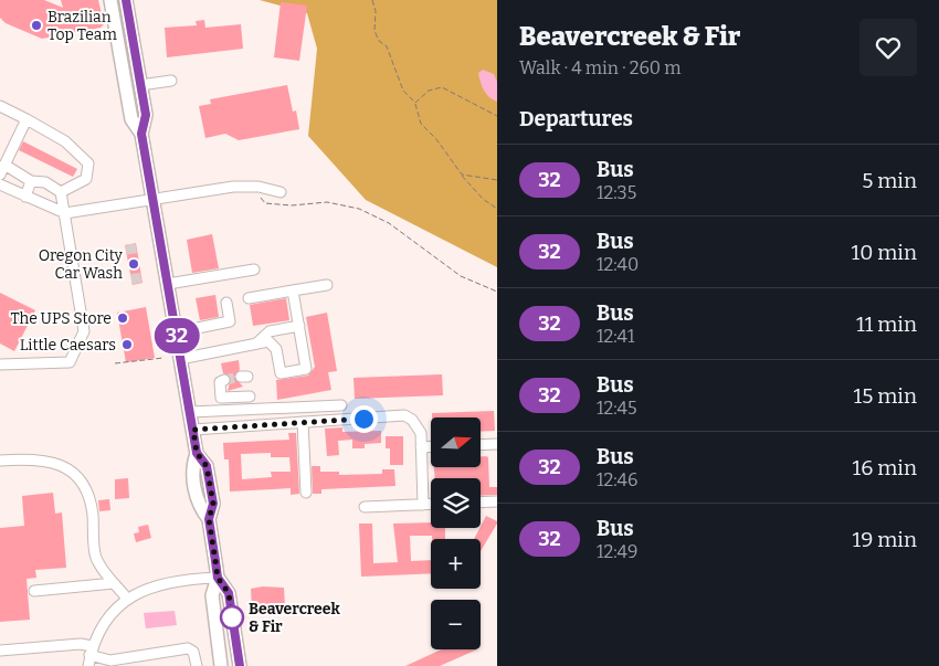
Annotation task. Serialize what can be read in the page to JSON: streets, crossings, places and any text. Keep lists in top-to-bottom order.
{
  "places": [
    "Brazilian Top Team",
    "Oregon City Car Wash",
    "The UPS Store",
    "Little Caesars",
    "Beavercreek & Fir"
  ],
  "lines": ["bus line 32"],
  "north": "right",
  "page": {
    "on_map": "32",
    "heading": [
      ["Beavercreek & Fir", "Walk · 4 min · 260 m"],
      "Departures"
    ],
    "list": [
      {
        "mark": "32",
        "name": "Bus",
        "note": "12:35",
        "value": "5 min"
      },
      {
        "mark": "32",
        "name": "Bus",
        "note": "12:40",
        "value": "10 min"
      },
      {
        "mark": "32",
        "name": "Bus",
        "note": "12:41",
        "value": "11 min"
      },
      {
        "mark": "32",
        "name": "Bus",
        "note": "12:45",
        "value": "15 min"
      },
      {
        "mark": "32",
        "name": "Bus",
        "note": "12:46",
        "value": "16 min"
      },
      {
        "mark": "32",
        "name": "Bus",
        "note": "12:49",
        "value": "19 min"
      }
    ],
    "map_buttons": ["+", "−"]
  }
}
